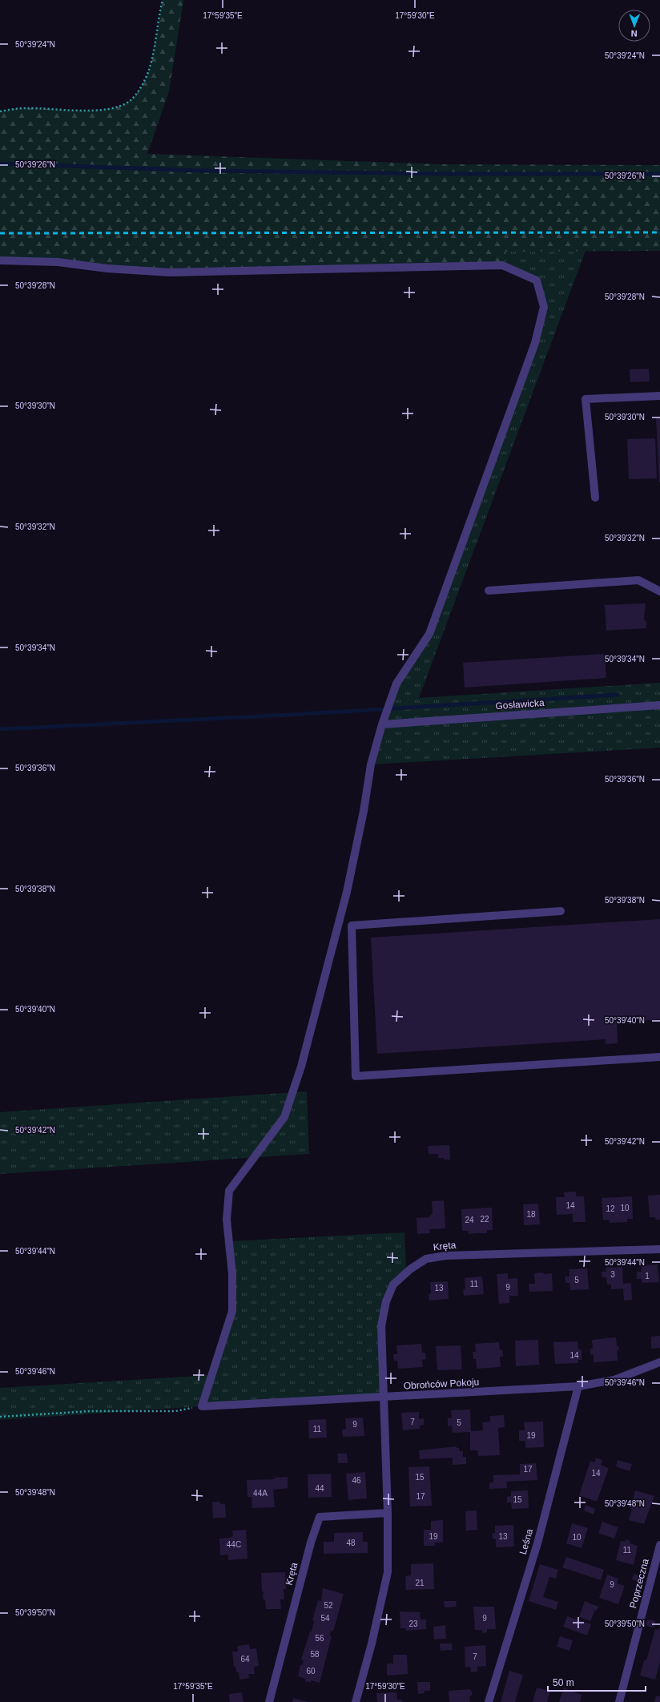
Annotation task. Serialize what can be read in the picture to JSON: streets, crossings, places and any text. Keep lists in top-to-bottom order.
{
  "streets": {
    "street": [
      "Gosławicka",
      "Kręta",
      "Obrońców Pokoju",
      "Leśna",
      "Poprzeczna"
    ]
  },
  "crossings": [
    ["Kręta", "Obrońców Pokoju"],
    ["Obrońców Pokoju", "Leśna"]
  ],
  "house_numbers": [
    "14",
    "10",
    "12",
    "18",
    "22",
    "24",
    "3",
    "1",
    "5",
    "11",
    "9",
    "13",
    "14",
    "7",
    "5",
    "9",
    "11",
    "19",
    "17",
    "14",
    "15",
    "46",
    "44",
    "44A",
    "17",
    "15",
    "19",
    "13",
    "10",
    "48",
    "44C",
    "11",
    "21",
    "9",
    "52",
    "54",
    "9",
    "23",
    "56",
    "58",
    "7",
    "64",
    "60"
  ],
  "scale_bar": "50 m",
  "north": "bottom",
  "coordinates": [
    "17°59'35\"E",
    "17°59'30\"E",
    "50°39'24\"N",
    "50°39'26\"N",
    "50°39'28\"N",
    "50°39'30\"N",
    "50°39'32\"N",
    "50°39'34\"N",
    "50°39'36\"N",
    "50°39'38\"N",
    "50°39'40\"N",
    "50°39'42\"N",
    "50°39'44\"N",
    "50°39'46\"N",
    "50°39'48\"N",
    "50°39'50\"N"
  ]
}
